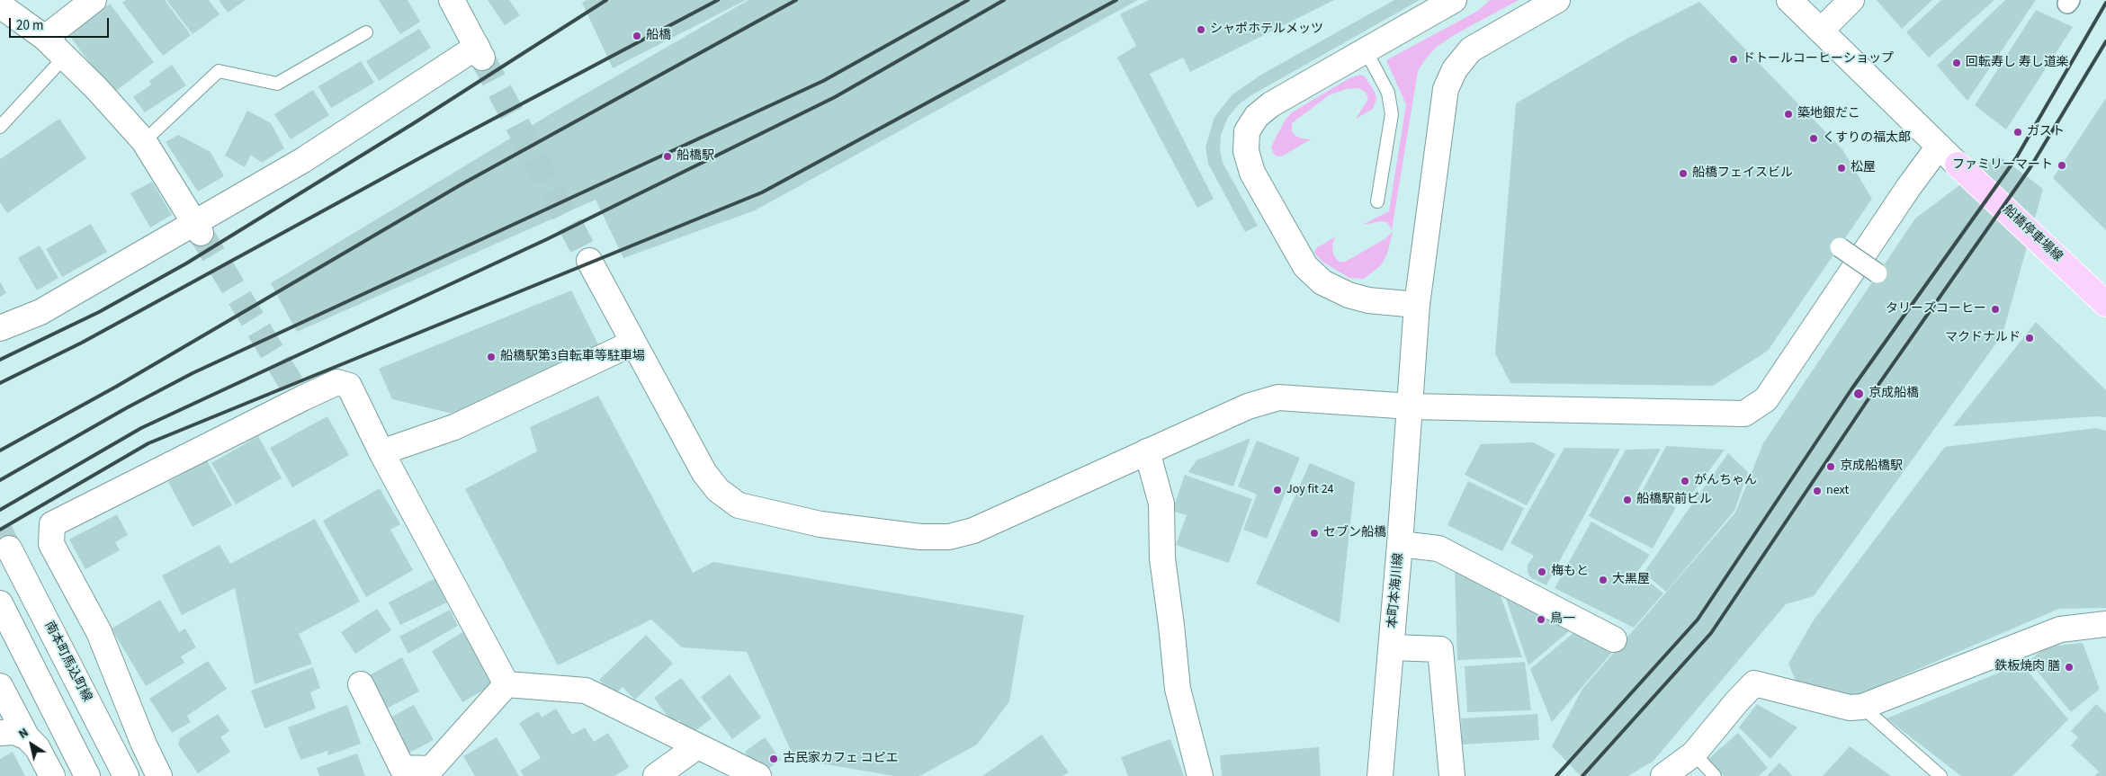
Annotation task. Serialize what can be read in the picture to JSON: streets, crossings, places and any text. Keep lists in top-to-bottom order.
{
  "streets": {
    "main road": ["船橋停車場線"],
    "street": ["本町本海川線", "南本町馬込町線"]
  },
  "places": [
    "シャポホテルメッツ",
    "船橋",
    "ドトールコーヒーショップ",
    "回転寿し 寿し道楽",
    "築地銀だこ",
    "ガスト",
    "くすりの福太郎",
    "船橋駅",
    "ファミリーマート",
    "松屋",
    "船橋フェイスビル",
    "タリーズコーヒー",
    "マクドナルド",
    "船橋駅第3自転車等駐車場",
    "京成船橋",
    "京成船橋駅",
    "がんちゃん",
    "Joy fit 24",
    "next",
    "船橋駅前ビル",
    "セブン船橋",
    "梅もと",
    "大黒屋",
    "鳥一",
    "鉄板焼肉 膳",
    "古民家カフェ コピエ"
  ],
  "scale_bar": "20 m",
  "north": "top left"
}
